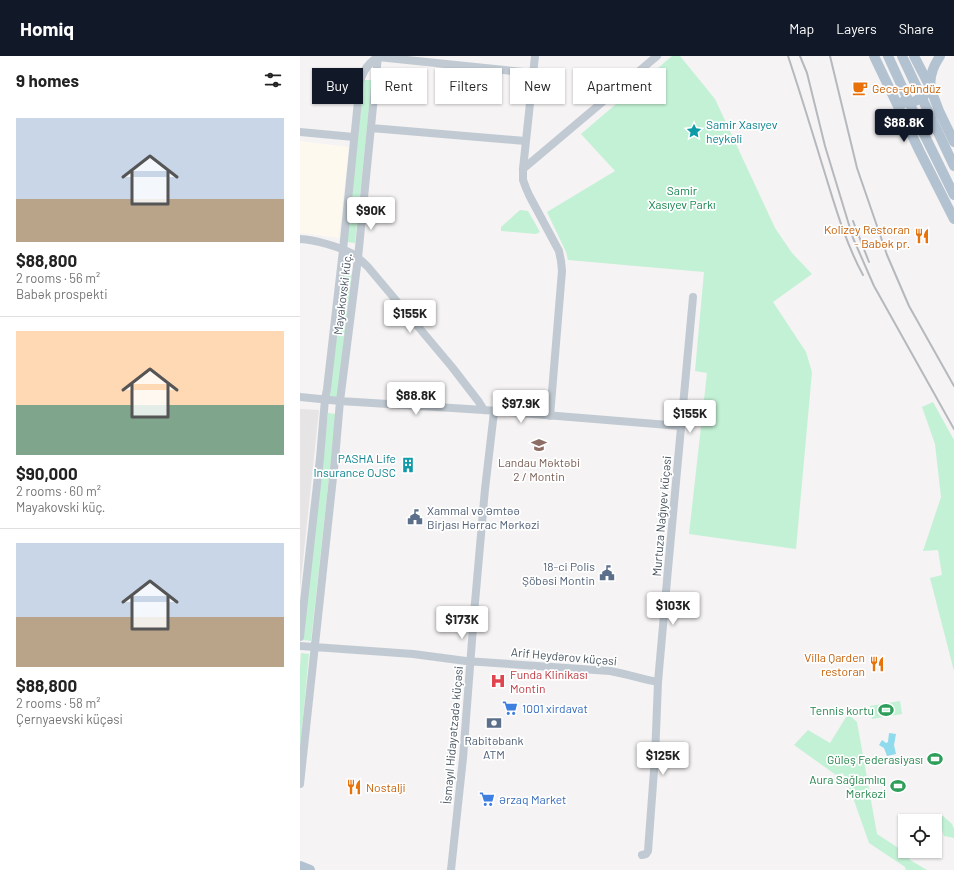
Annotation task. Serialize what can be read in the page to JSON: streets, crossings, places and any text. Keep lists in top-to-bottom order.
{
  "streets": {
    "street": [
      "Mayakovski küç.",
      "Murtuza Nağıyev küçəsi",
      "Arif Heydərov küçəsi",
      "İsmayıl Hidayətzadə küçəsi"
    ]
  },
  "crossings": [
    ["Mayakovski küç.", "Arif Heydərov küçəsi"],
    ["Murtuza Nağıyev küçəsi", "Arif Heydərov küçəsi"],
    ["Arif Heydərov küçəsi", "İsmayıl Hidayətzadə küçəsi"]
  ],
  "parks": ["Samir Xasıyev Parkı"],
  "places": {
    "cafe": ["Gecə-gündüz"],
    "place": ["Samir Xasıyev heykəli"],
    "restaurant": ["Kolizey Restoran - Babək pr.", "Villa Qarden restoran", "Nostalji"],
    "school or university": ["Landau Məktəbi 2 / Montin"],
    "building": ["PASHA Life Insurance OJSC"],
    "public building": ["Xammal və Əmtəə Birjası Hərrac Mərkəzi", "18-ci Polis Şöbəsi Montin"],
    "hospital": ["Funda Klinikası Montin"],
    "supermarket": ["1001 xirdavat", "Ərzaq Market"],
    "sports": ["Tennis kortu", "Güləş Federasiyası", "Aura Sağlamlıq Mərkəzi"],
    "bank": ["Rabitəbank ATM"]
  },
  "page": {
    "header": "Homiq",
    "nav": ["Map", "Layers", "Share"],
    "heading": "9 homes",
    "chip": [
      "Buy",
      "Rent",
      "Filters",
      "New",
      "Apartment"
    ],
    "list": [
      {
        "name": "$88,800",
        "note": "2 rooms · 56 m² · Babək prospekti"
      },
      {
        "name": "$90,000",
        "note": "2 rooms · 60 m² · Mayakovski küç."
      },
      {
        "name": "$88,800",
        "note": "2 rooms · 58 m² · Çernyaevski küçəsi"
      }
    ],
    "price": [
      "$88.8K",
      "$90K",
      "$155K",
      "$88.8K",
      "$97.9K",
      "$155K",
      "$103K",
      "$173K",
      "$125K"
    ]
  }
}
